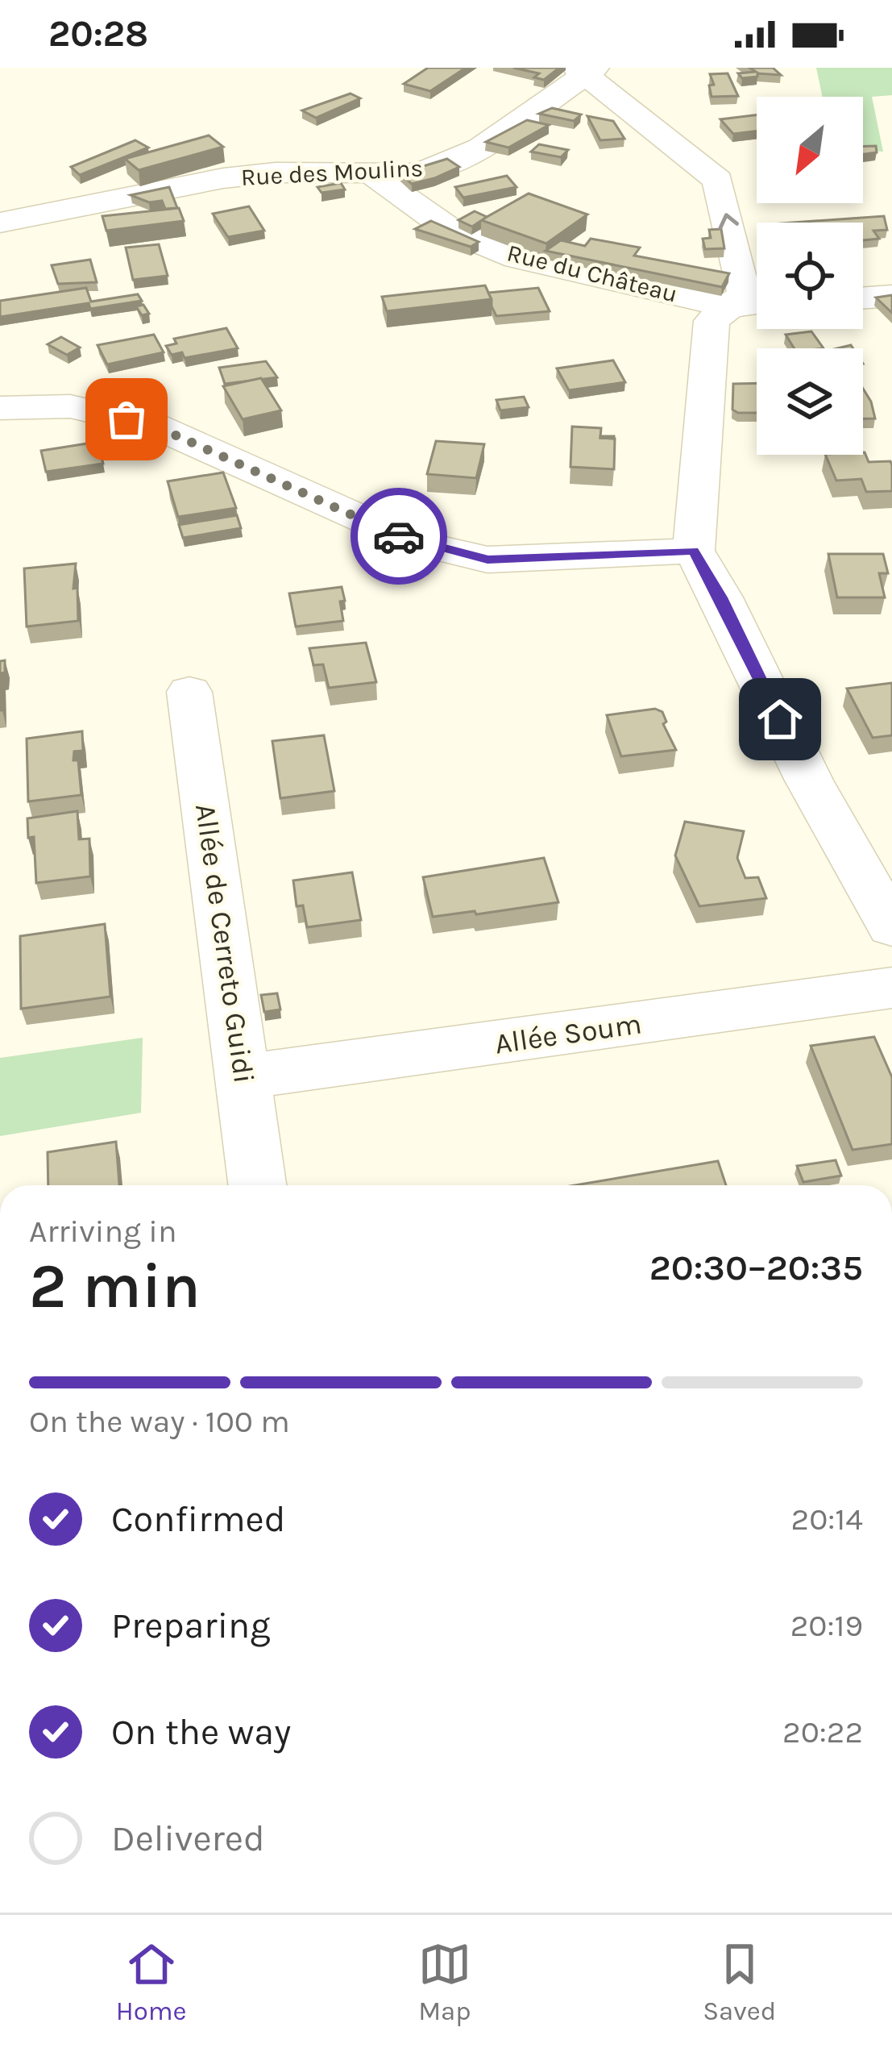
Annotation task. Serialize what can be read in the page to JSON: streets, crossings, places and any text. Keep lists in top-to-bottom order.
{
  "streets": {
    "street": [
      "Rue des Moulins",
      "Rue du Château",
      "Allée de Cerreto Guidi",
      "Allée Soum"
    ]
  },
  "crossings": [
    ["Rue des Moulins", "Rue du Château"],
    ["Allée de Cerreto Guidi", "Allée Soum"]
  ],
  "north": "bottom left",
  "page": {
    "status": "20:28",
    "heading": ["2 min", "Arriving in", "20:30–20:35"],
    "bar": "On the way · 100 m",
    "list": [
      ["Confirmed", "20:14"],
      ["Preparing", "20:19"],
      ["On the way", "20:22"],
      "Delivered"
    ],
    "tabs": ["Home", "Map", "Saved"]
  }
}
